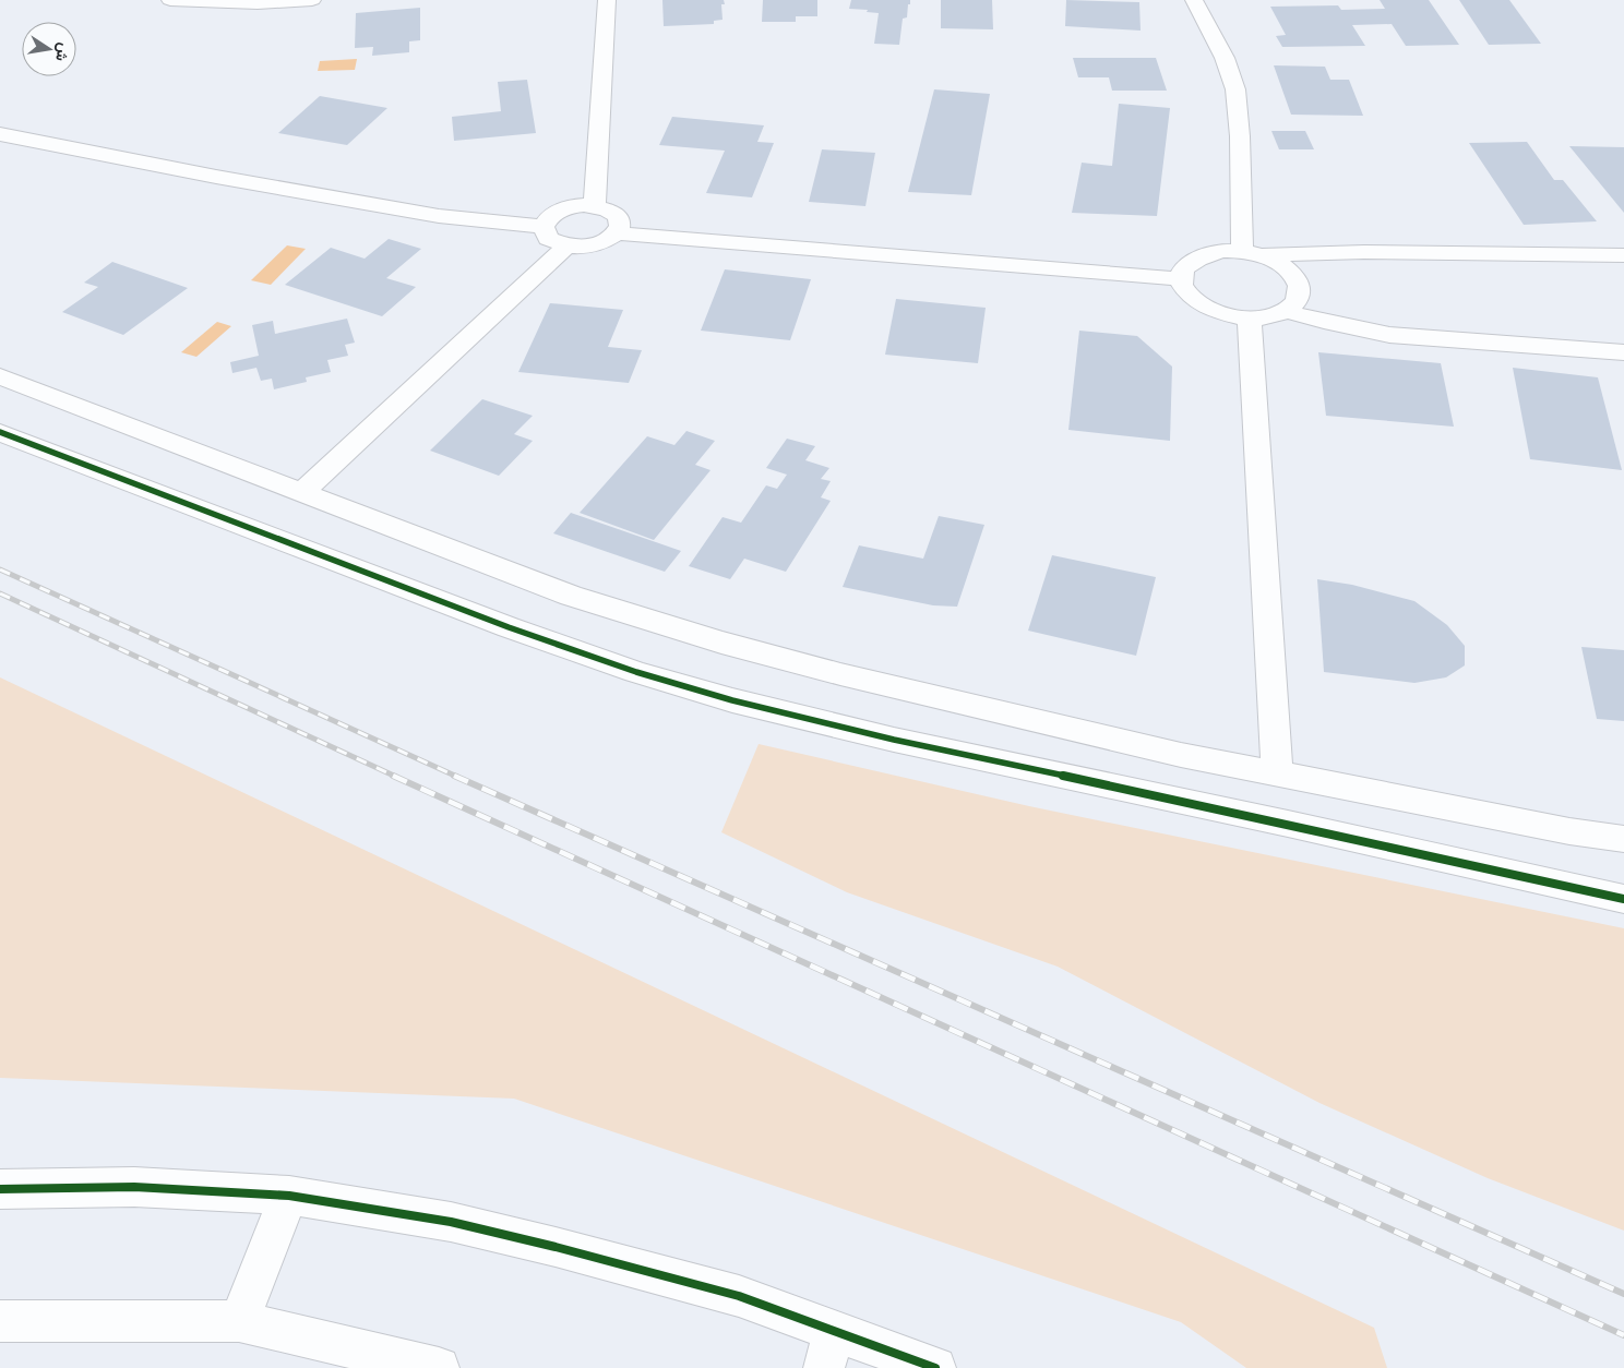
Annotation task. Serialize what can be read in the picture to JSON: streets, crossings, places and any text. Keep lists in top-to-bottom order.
{
  "north": "right"
}
